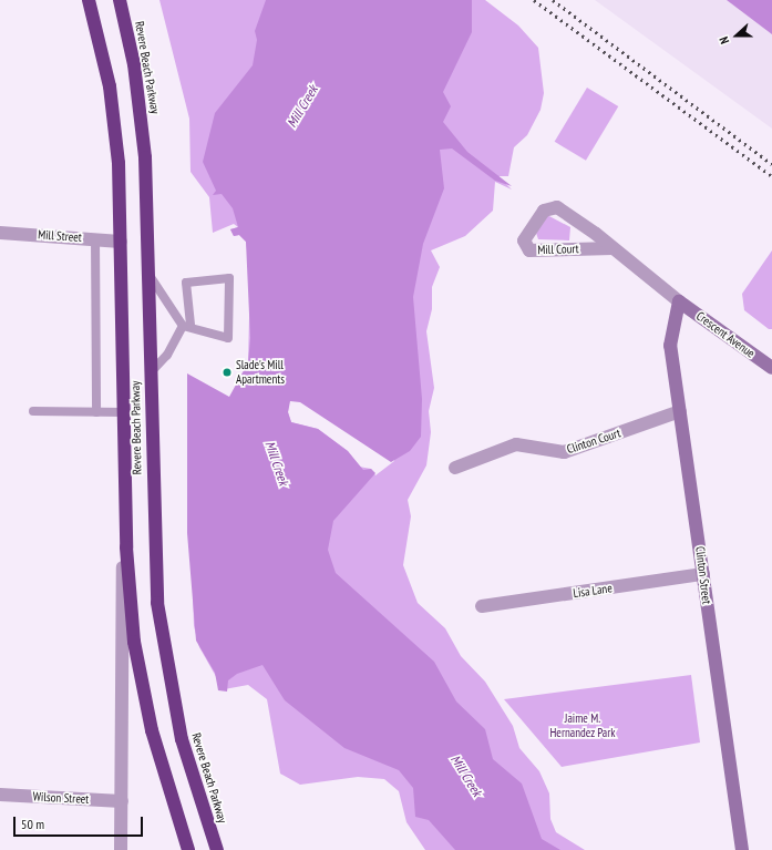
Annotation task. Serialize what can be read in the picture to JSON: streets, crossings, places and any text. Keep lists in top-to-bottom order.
{
  "streets": {
    "highway": ["Revere Beach Parkway"],
    "street": [
      "Mill Street",
      "Mill Court",
      "Crescent Avenue",
      "Clinton Court",
      "Clinton Street",
      "Lisa Lane",
      "Wilson Street"
    ]
  },
  "crossings": [
    ["Revere Beach Parkway", "Mill Street"],
    ["Revere Beach Parkway", "Wilson Street"],
    ["Mill Court", "Crescent Avenue"],
    ["Mill Court", "Clinton Street"],
    ["Crescent Avenue", "Clinton Street"],
    ["Clinton Court", "Clinton Street"],
    ["Clinton Street", "Lisa Lane"]
  ],
  "water": ["Mill Creek"],
  "parks": ["Jaime M. Hernandez Park"],
  "places": ["Slade's Mill Apartments"],
  "scale_bar": "50 m",
  "north": "left"
}
